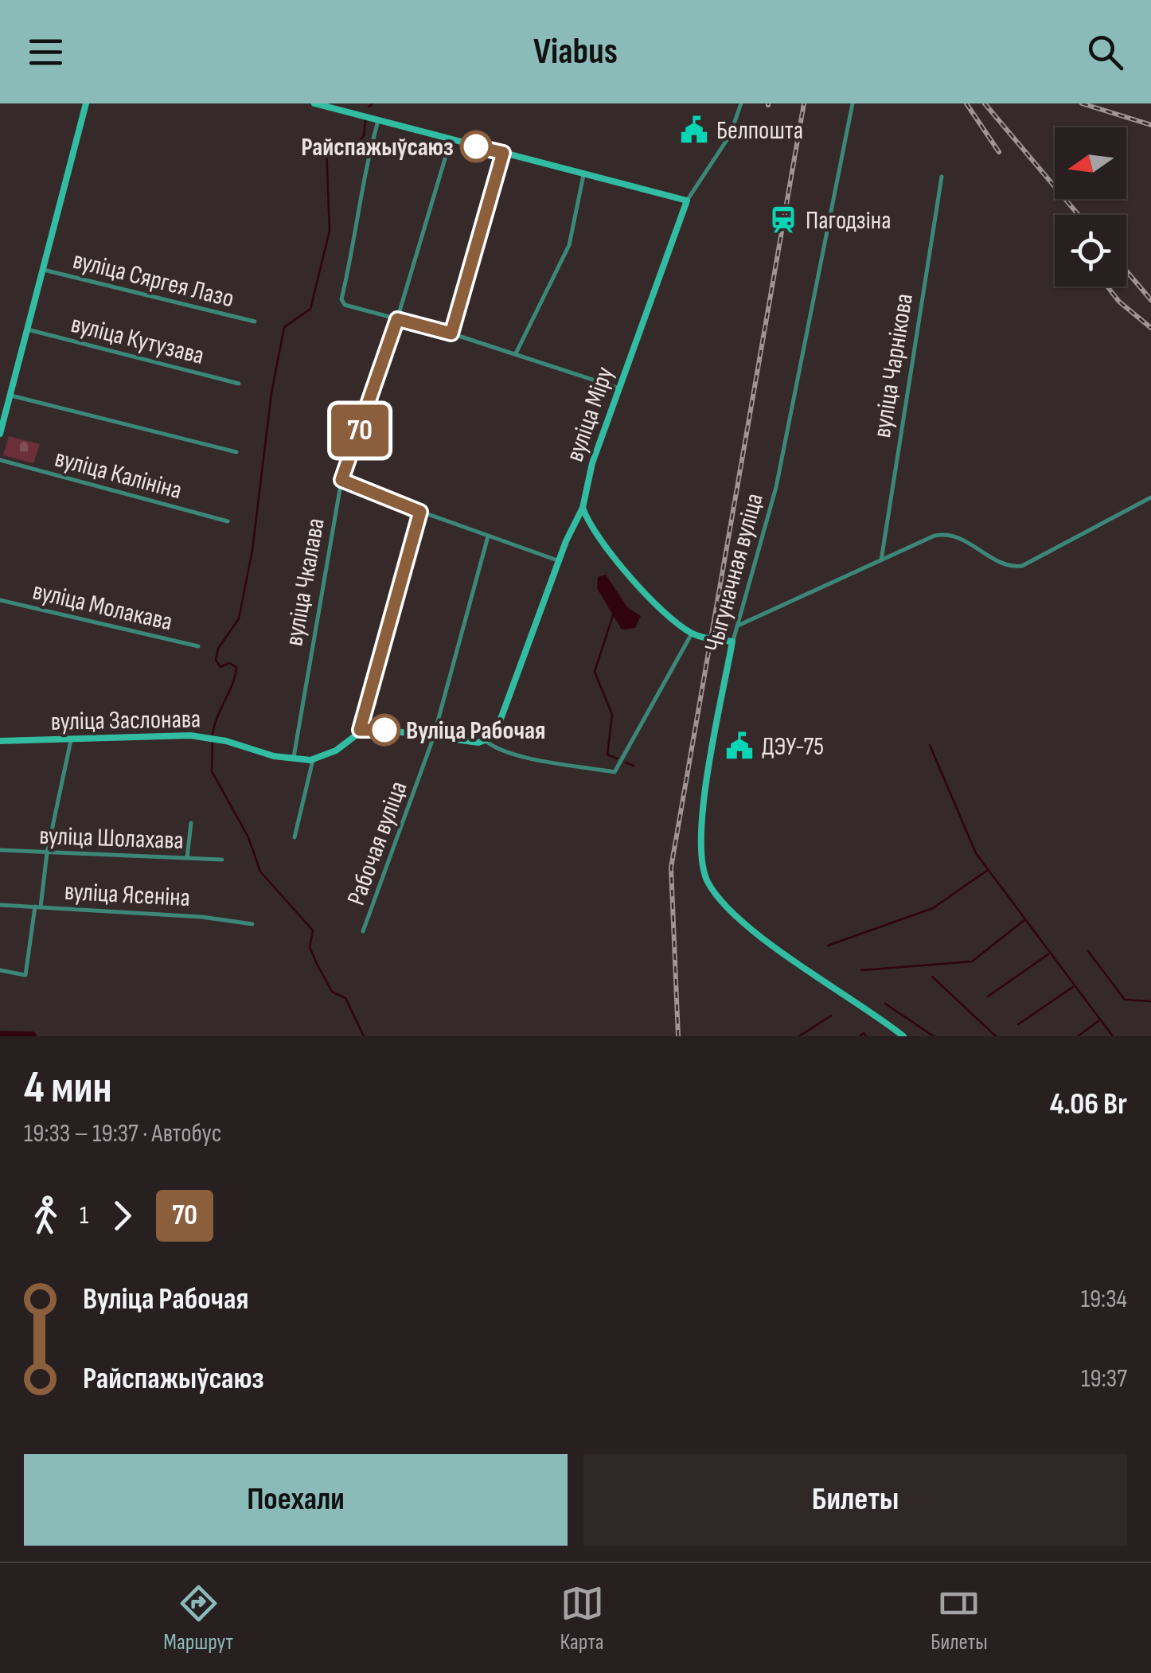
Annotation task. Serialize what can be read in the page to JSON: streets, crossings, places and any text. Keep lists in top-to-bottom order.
{
  "streets": {
    "street": [
      "вуліца Сяргея Лазо",
      "вуліца Кутузава",
      "вуліца Чарнікова",
      "вуліца Міру",
      "вуліца Калініна",
      "Чыгуначная вуліца",
      "вуліца Чкалава",
      "вуліца Молакава",
      "вуліца Заслонава",
      "вуліца Шолахава",
      "Рабочая вуліца",
      "вуліца Ясеніна"
    ]
  },
  "crossings": [
    ["вуліца Чкалава", "вуліца Заслонава"]
  ],
  "places": {
    "public building": ["Белпошта", "ДЭУ-75"],
    "other": ["Райспажыўсаюз", "Вуліца Рабочая"],
    "station": ["Пагодзіна"]
  },
  "lines": ["bus line 70"],
  "north": "left",
  "page": {
    "header": "Viabus",
    "on_map": "70",
    "heading": ["4 мин", "19:33 – 19:37 · Автобус", "4.06 Br"],
    "legs": ["1", "70"],
    "list": [
      {
        "name": "Вуліца Рабочая",
        "value": "19:34"
      },
      {
        "name": "Райспажыўсаюз",
        "value": "19:37"
      }
    ],
    "buttons": ["Поехали", "Билеты"],
    "tabs": ["Маршрут", "Карта", "Билеты"]
  }
}
